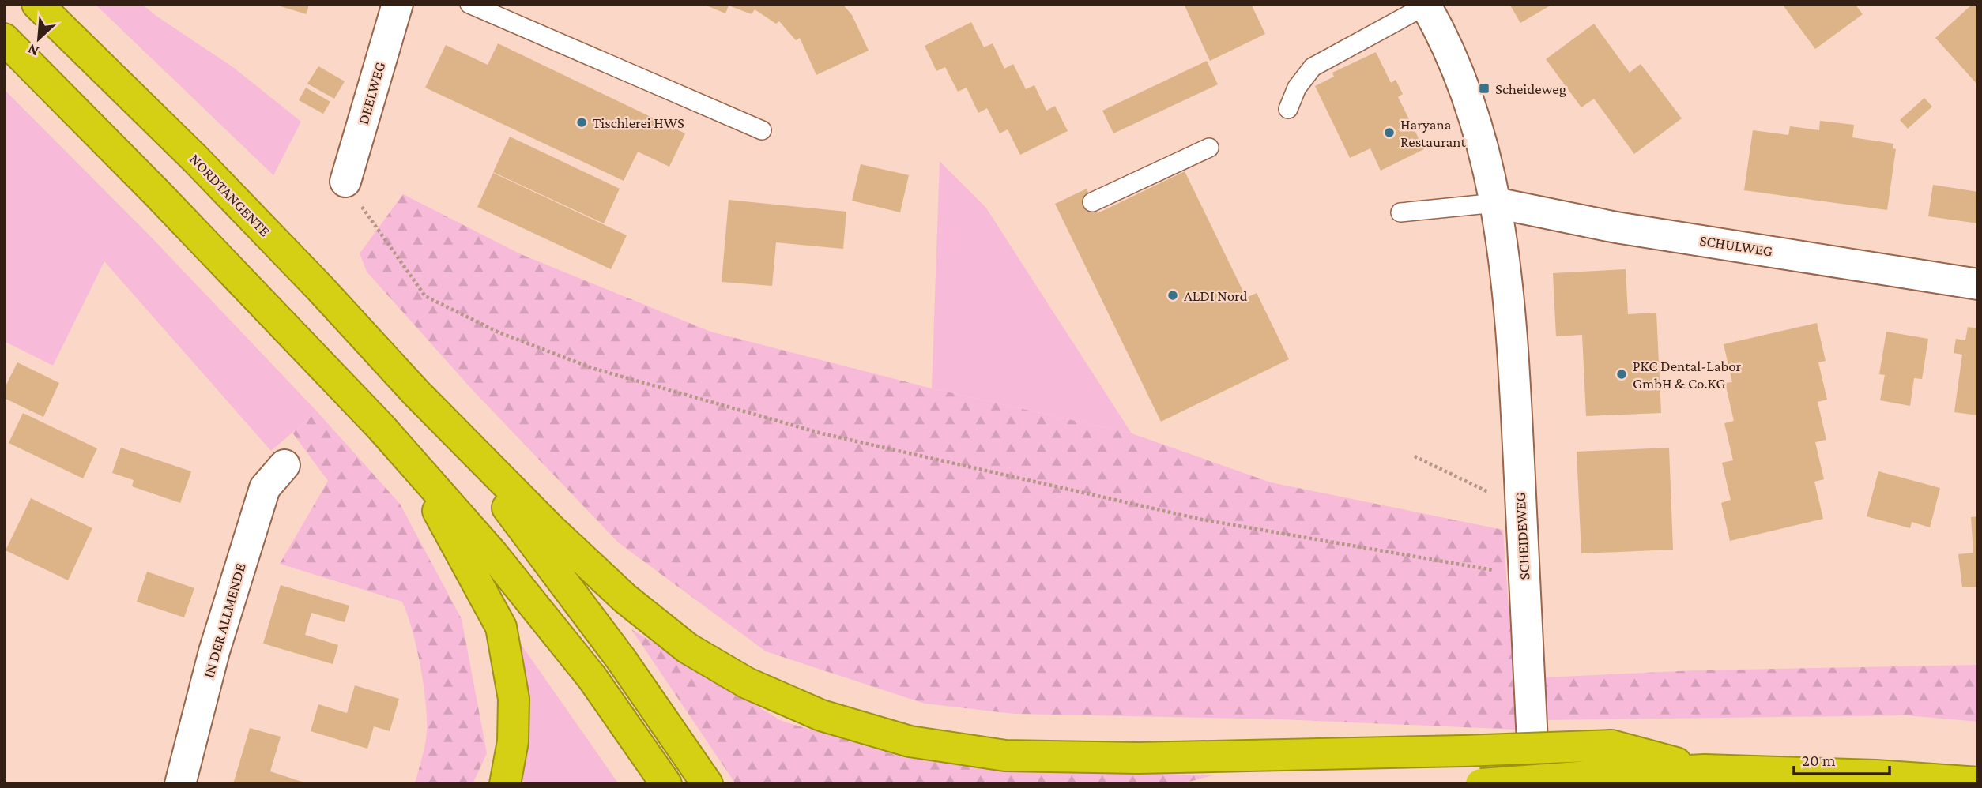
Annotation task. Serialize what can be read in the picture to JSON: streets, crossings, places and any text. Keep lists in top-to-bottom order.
{
  "streets": {
    "highway": ["NORDTANGENTE"],
    "street": [
      "DEELWEG",
      "SCHULWEG",
      "SCHEIDEWEG",
      "IN DER ALLMENDE"
    ]
  },
  "crossings": [
    ["SCHULWEG", "SCHEIDEWEG"]
  ],
  "places": {
    "transit": ["Scheideweg"],
    "other": [
      "Tischlerei HWS",
      "Haryana Restaurant",
      "ALDI Nord",
      "PKC Dental-Labor GmbH & Co.KG"
    ]
  },
  "scale_bar": "20 m",
  "north": "bottom left"
}
